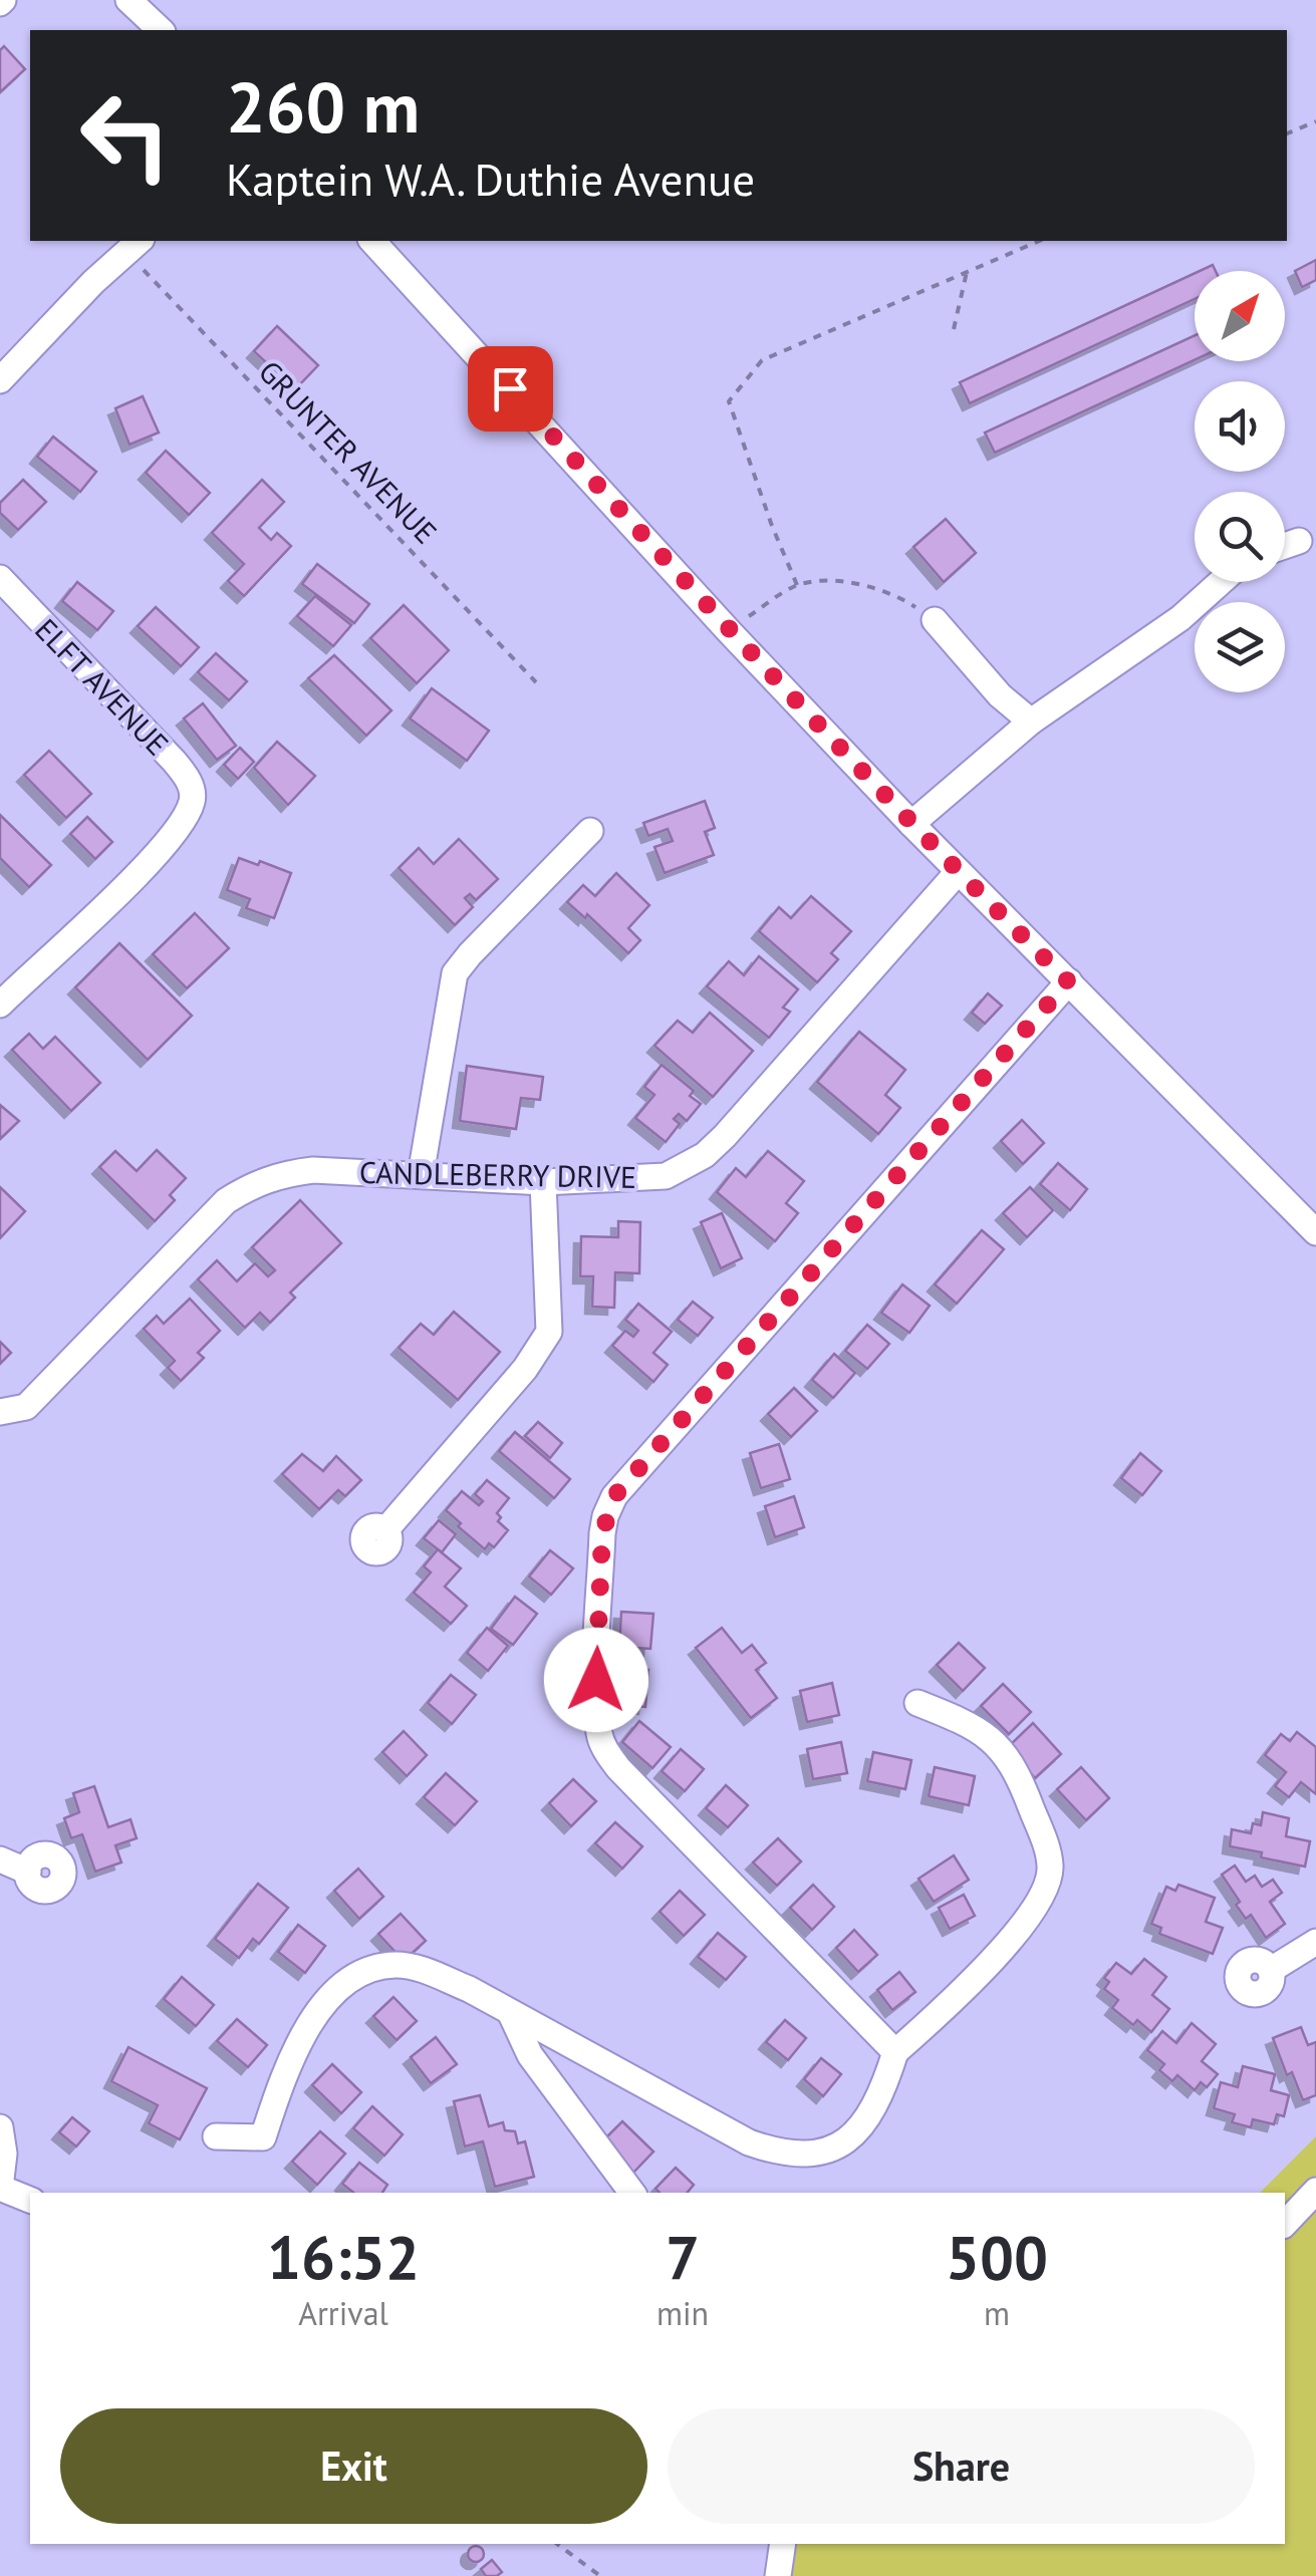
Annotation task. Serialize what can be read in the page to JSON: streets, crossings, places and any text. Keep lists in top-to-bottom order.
{
  "streets": {
    "street": ["ELFT AVENUE", "CANDLEBERRY DRIVE"],
    "path": ["GRUNTER AVENUE"]
  },
  "north": "top right",
  "page": {
    "turn": ["260 m", "Kaptein W.A. Duthie Avenue"],
    "eta": [
      "16:52",
      "Arrival",
      "7",
      "min",
      "500",
      "m"
    ],
    "buttons": ["Exit", "Share"]
  }
}
